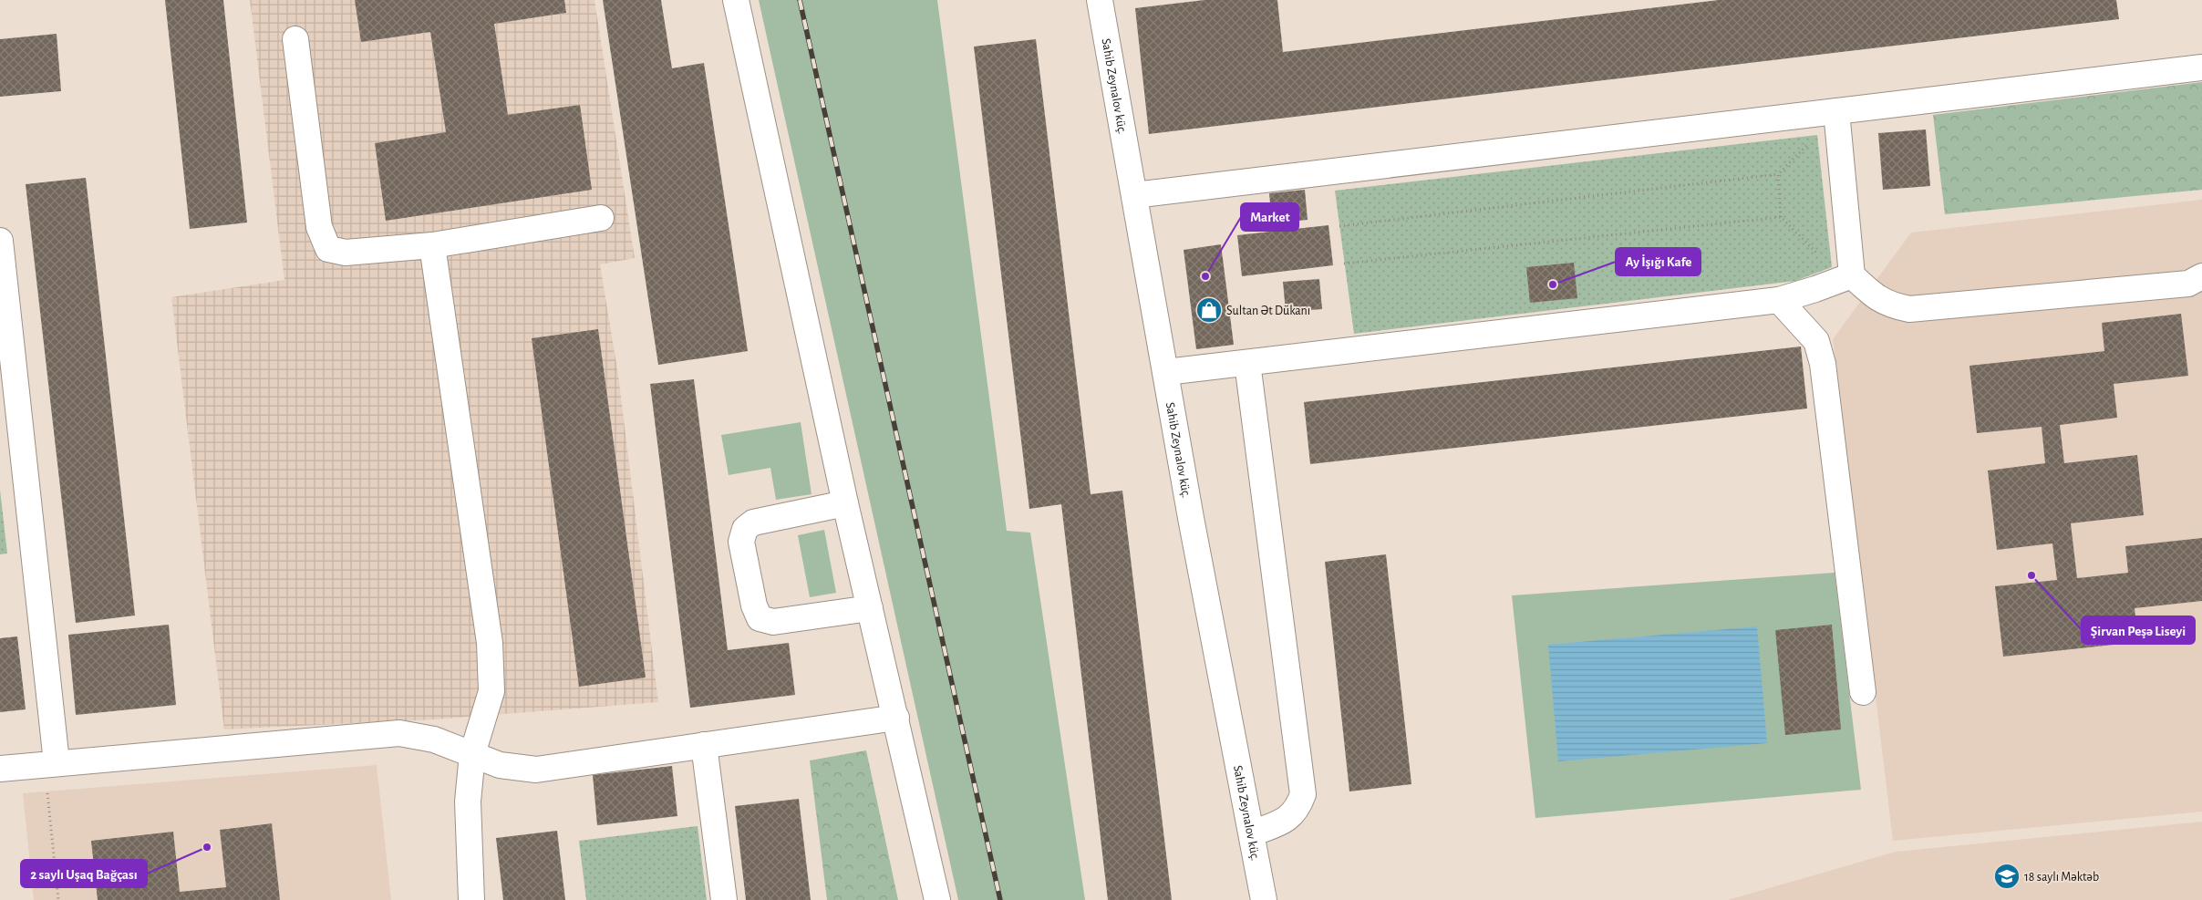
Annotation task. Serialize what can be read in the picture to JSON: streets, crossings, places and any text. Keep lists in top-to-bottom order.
{
  "streets": {
    "street": ["Sahib Zeynalov küç."]
  },
  "places": {
    "other": [
      "Market",
      "Ay İşığı Kafe",
      "Şirvan Peşə Liseyi",
      "2 saylı Uşaq Bağçası"
    ],
    "shop": ["Sultan Ət Dükanı"],
    "school or university": ["18 saylı Məktəb"]
  }
}
